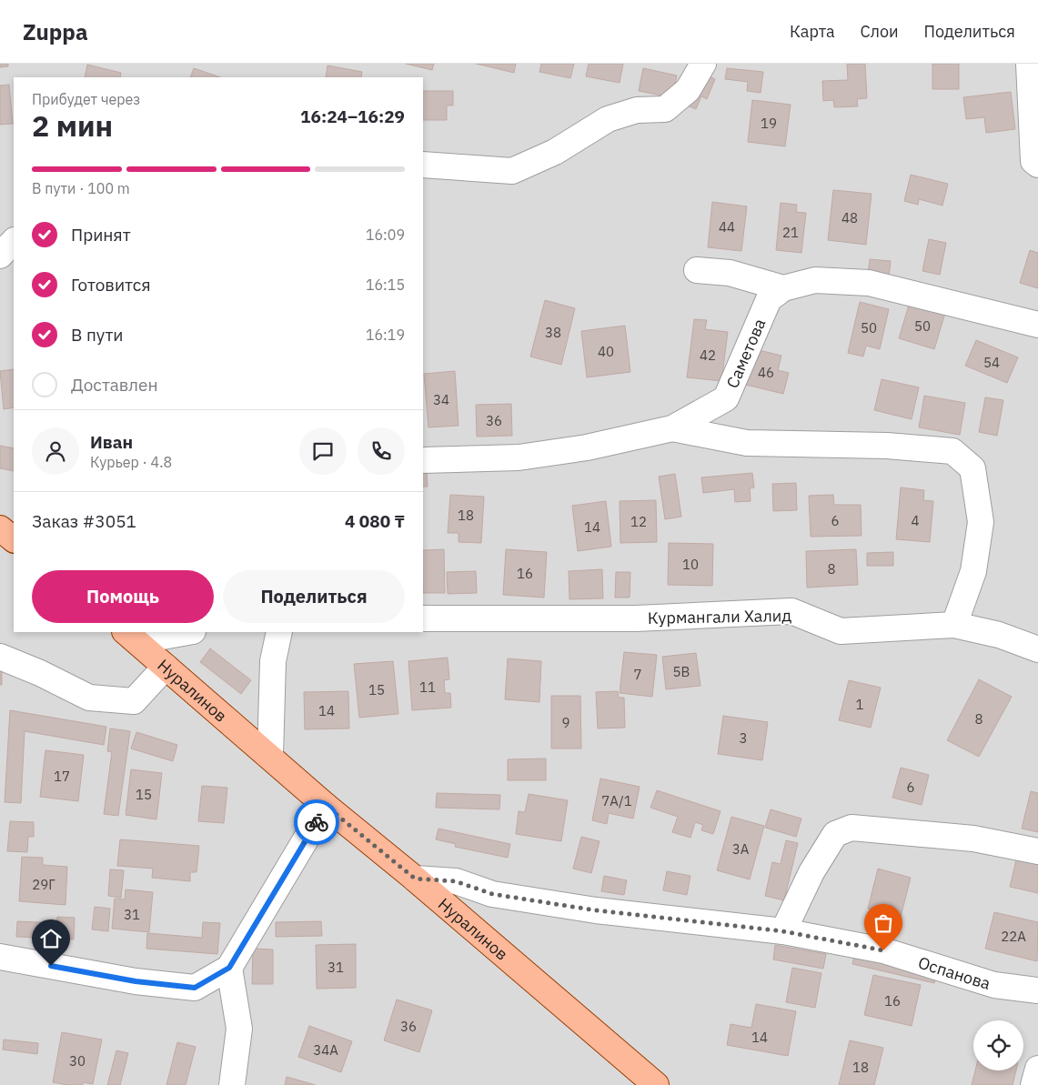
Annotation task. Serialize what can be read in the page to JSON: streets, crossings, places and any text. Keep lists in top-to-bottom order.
{
  "streets": {
    "main road": ["Нуралинов"],
    "street": ["Саметова", "Курмангали Халид", "Оспанова"]
  },
  "crossings": [
    ["Нуралинов", "Оспанова"]
  ],
  "house_numbers": [
    "19",
    "48",
    "44",
    "21",
    "50",
    "50",
    "38",
    "40",
    "42",
    "54",
    "46",
    "34",
    "36",
    "18",
    "6",
    "4",
    "12",
    "14",
    "10",
    "8",
    "16",
    "5В",
    "7",
    "11",
    "15",
    "1",
    "14",
    "8",
    "9",
    "3",
    "17",
    "6",
    "15",
    "7А/1",
    "3А",
    "29Г",
    "31",
    "22А",
    "31",
    "16",
    "36",
    "14",
    "34А",
    "30",
    "18"
  ],
  "page": {
    "header": "Zuppa",
    "nav": ["Карта", "Слои", "Поделиться"],
    "heading": ["2 мин", "Прибудет через", "16:24–16:29"],
    "panel": [
      "Иван",
      "Курьер · 4.8",
      "Заказ #3051",
      "4 080 ₸"
    ],
    "bar": "В пути · 100 m",
    "list": [
      ["Принят", "16:09"],
      ["Готовится", "16:15"],
      ["В пути", "16:19"],
      "Доставлен"
    ],
    "buttons": ["Помощь", "Поделиться"]
  }
}
